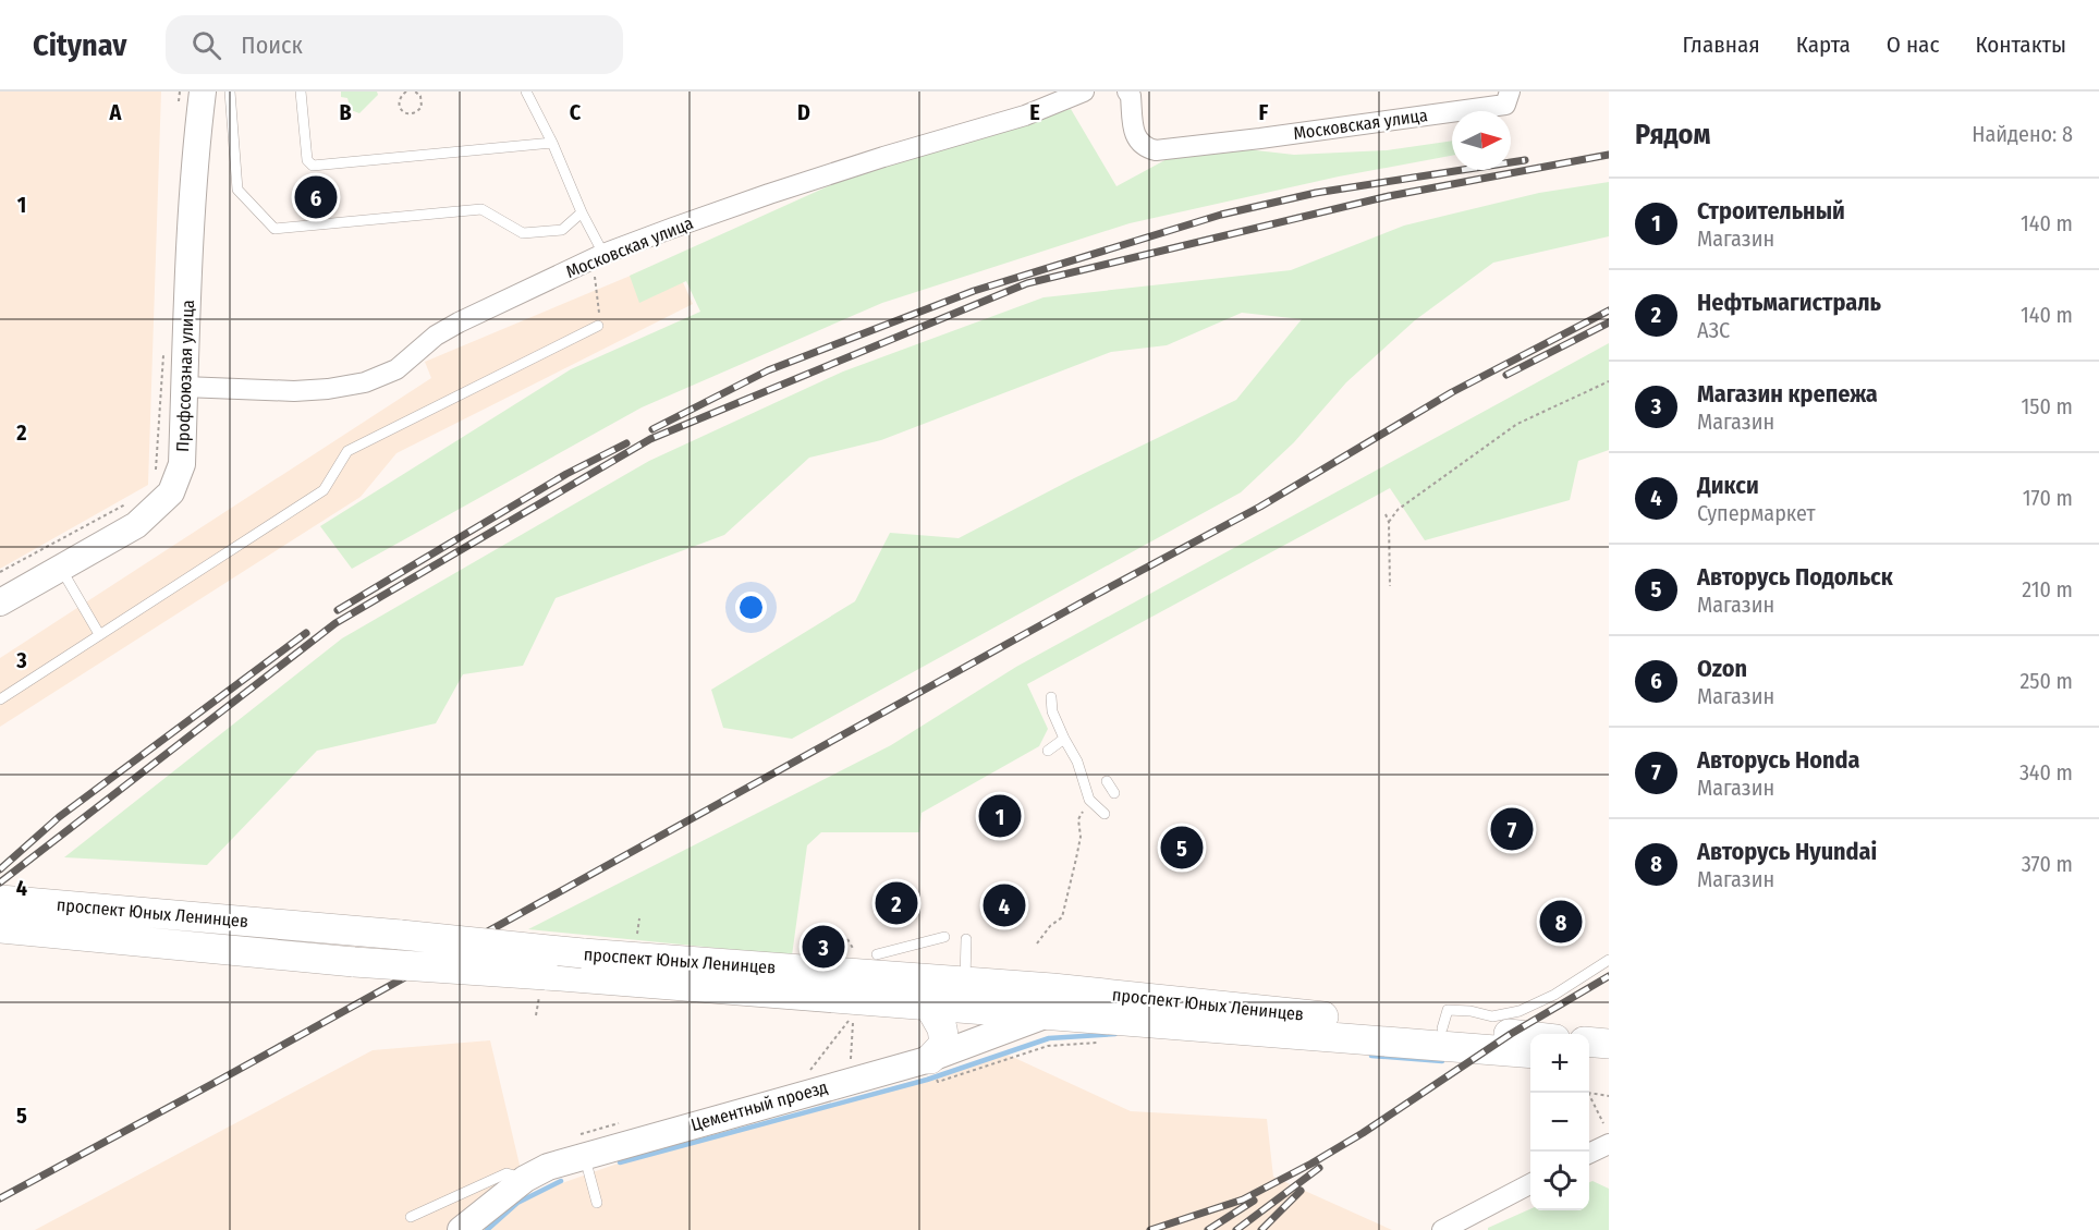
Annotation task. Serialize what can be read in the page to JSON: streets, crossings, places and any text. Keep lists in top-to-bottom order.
{
  "streets": {
    "main road": ["проспект Юных Ленинцев"],
    "street": ["Московская улица", "Профсоюзная улица", "Цементный проезд"]
  },
  "crossings": [
    ["Московская улица", "Профсоюзная улица"],
    ["проспект Юных Ленинцев", "Цементный проезд"]
  ],
  "north": "right",
  "page": {
    "header": "Citynav",
    "search": "Поиск",
    "nav": [
      "Главная",
      "Карта",
      "О нас",
      "Контакты"
    ],
    "heading": ["Рядом", "Найдено: 8"],
    "pins": [
      "6",
      "1",
      "7",
      "5",
      "2",
      "4",
      "8",
      "3"
    ],
    "list": [
      {
        "mark": "1",
        "name": "Строительный",
        "note": "Магазин",
        "value": "140 m"
      },
      {
        "mark": "2",
        "name": "Нефтьмагистраль",
        "note": "АЗС",
        "value": "140 m"
      },
      {
        "mark": "3",
        "name": "Магазин крепежа",
        "note": "Магазин",
        "value": "150 m"
      },
      {
        "mark": "4",
        "name": "Дикси",
        "note": "Супермаркет",
        "value": "170 m"
      },
      {
        "mark": "5",
        "name": "Авторусь Подольск",
        "note": "Магазин",
        "value": "210 m"
      },
      {
        "mark": "6",
        "name": "Ozon",
        "note": "Магазин",
        "value": "250 m"
      },
      {
        "mark": "7",
        "name": "Авторусь Honda",
        "note": "Магазин",
        "value": "340 m"
      },
      {
        "mark": "8",
        "name": "Авторусь Hyundai",
        "note": "Магазин",
        "value": "370 m"
      }
    ],
    "map_buttons": ["+", "−"]
  },
  "grid": {
    "columns": [
      "A",
      "B",
      "C",
      "D",
      "E",
      "F"
    ],
    "rows": [
      "1",
      "2",
      "3",
      "4",
      "5"
    ]
  }
}
